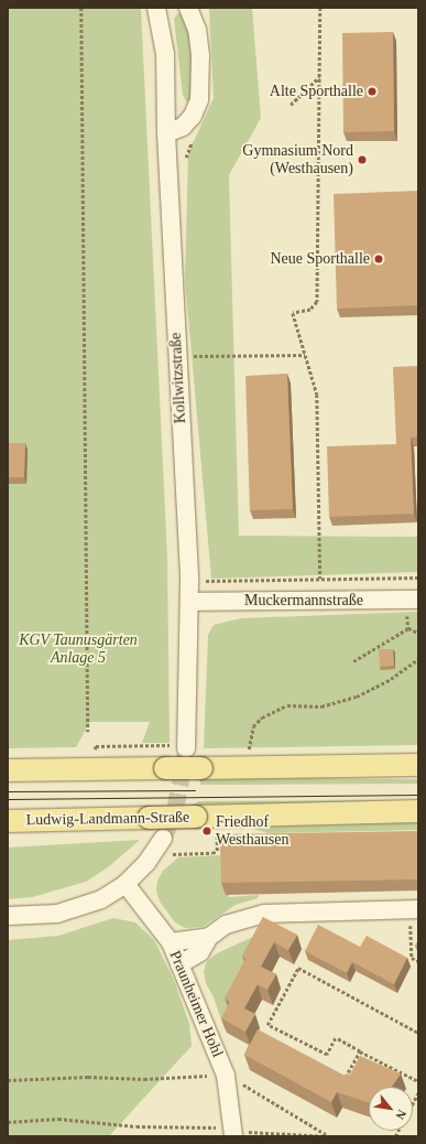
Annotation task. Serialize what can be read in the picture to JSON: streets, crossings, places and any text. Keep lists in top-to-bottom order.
{
  "streets": {
    "main road": ["Ludwig-Landmann-Straße"],
    "street": ["Kollwitzstraße", "Muckermannstraße", "Praunheimer Hohl"]
  },
  "crossings": [
    ["Kollwitzstraße", "Muckermannstraße"]
  ],
  "parks": ["KGV Taunusgärten Anlage 5"],
  "places": [
    "Alte Sporthalle",
    "Gymnasium Nord (Westhausen)",
    "Neue Sporthalle",
    "Friedhof Westhausen"
  ],
  "north": "bottom right"
}
